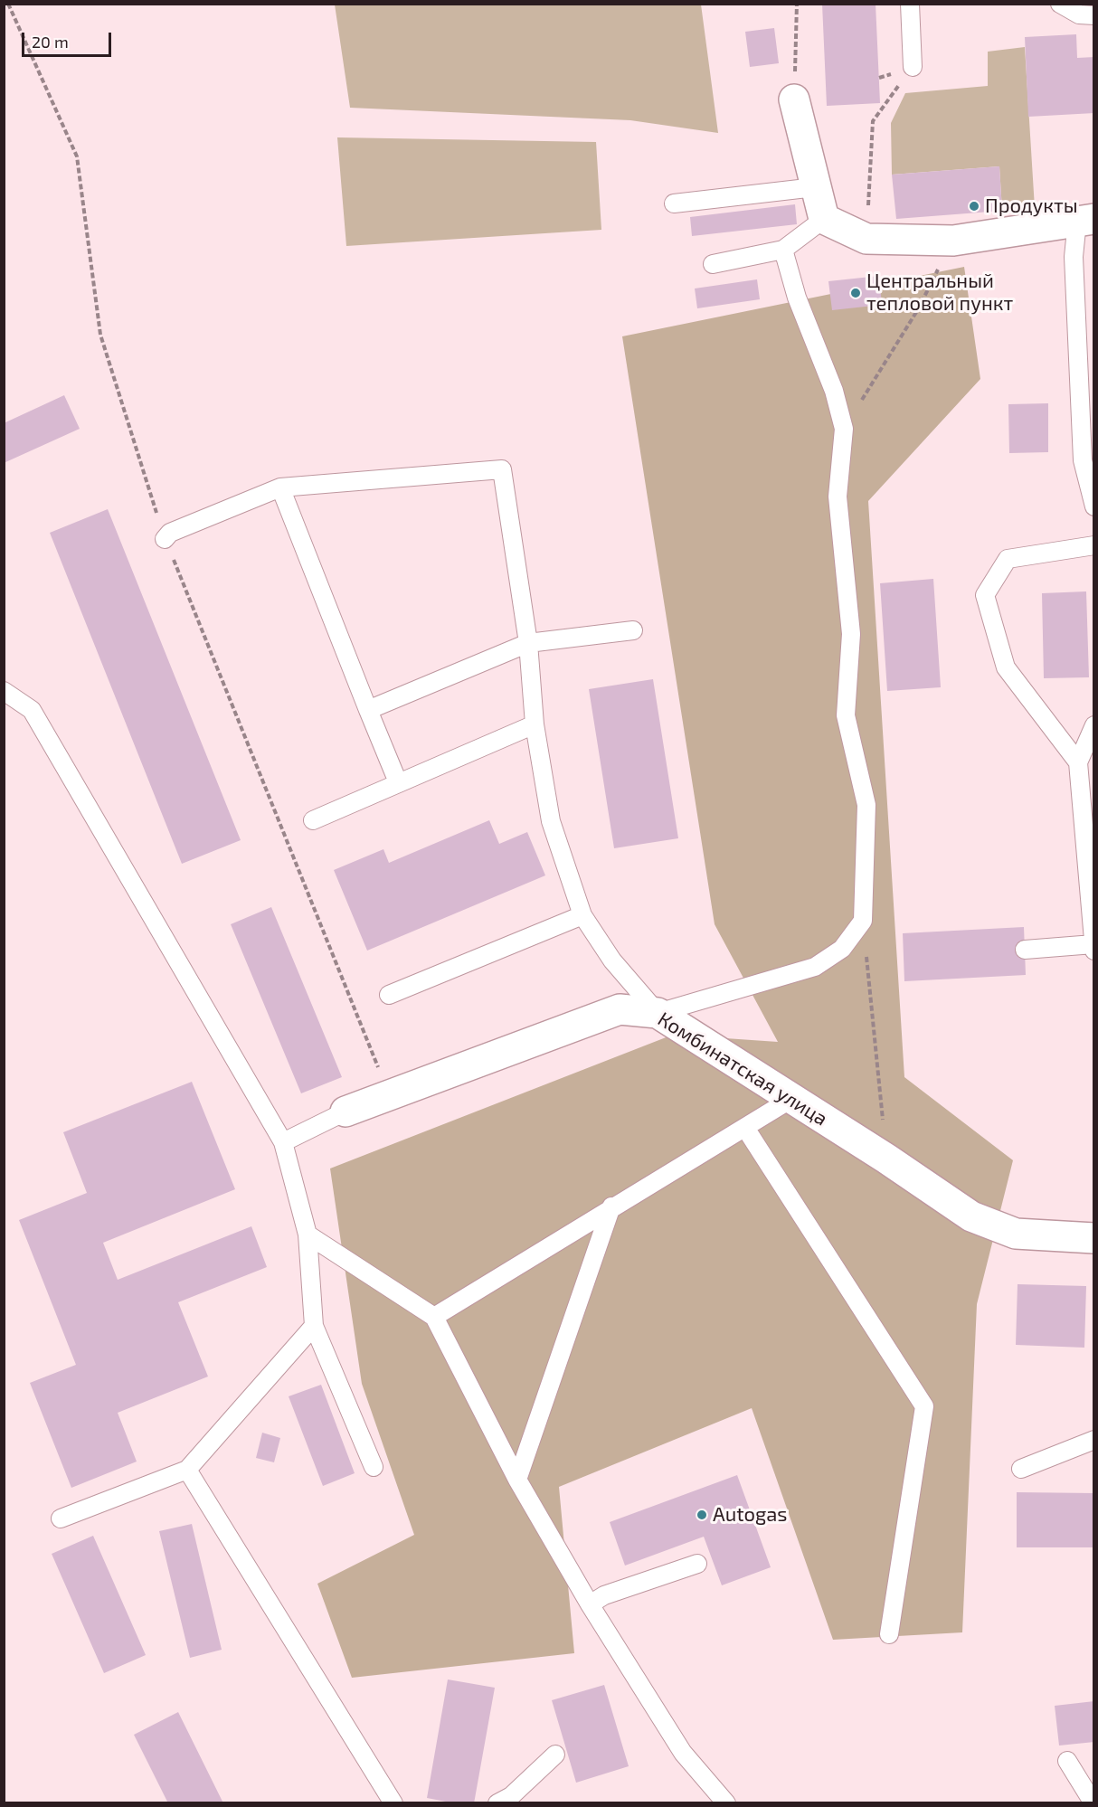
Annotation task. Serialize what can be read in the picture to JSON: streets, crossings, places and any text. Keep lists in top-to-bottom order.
{
  "streets": {
    "street": ["Комбинатская улица"]
  },
  "places": ["Продукты", "Центральный тепловой пункт", "Autogas"],
  "scale_bar": "20 m"
}
